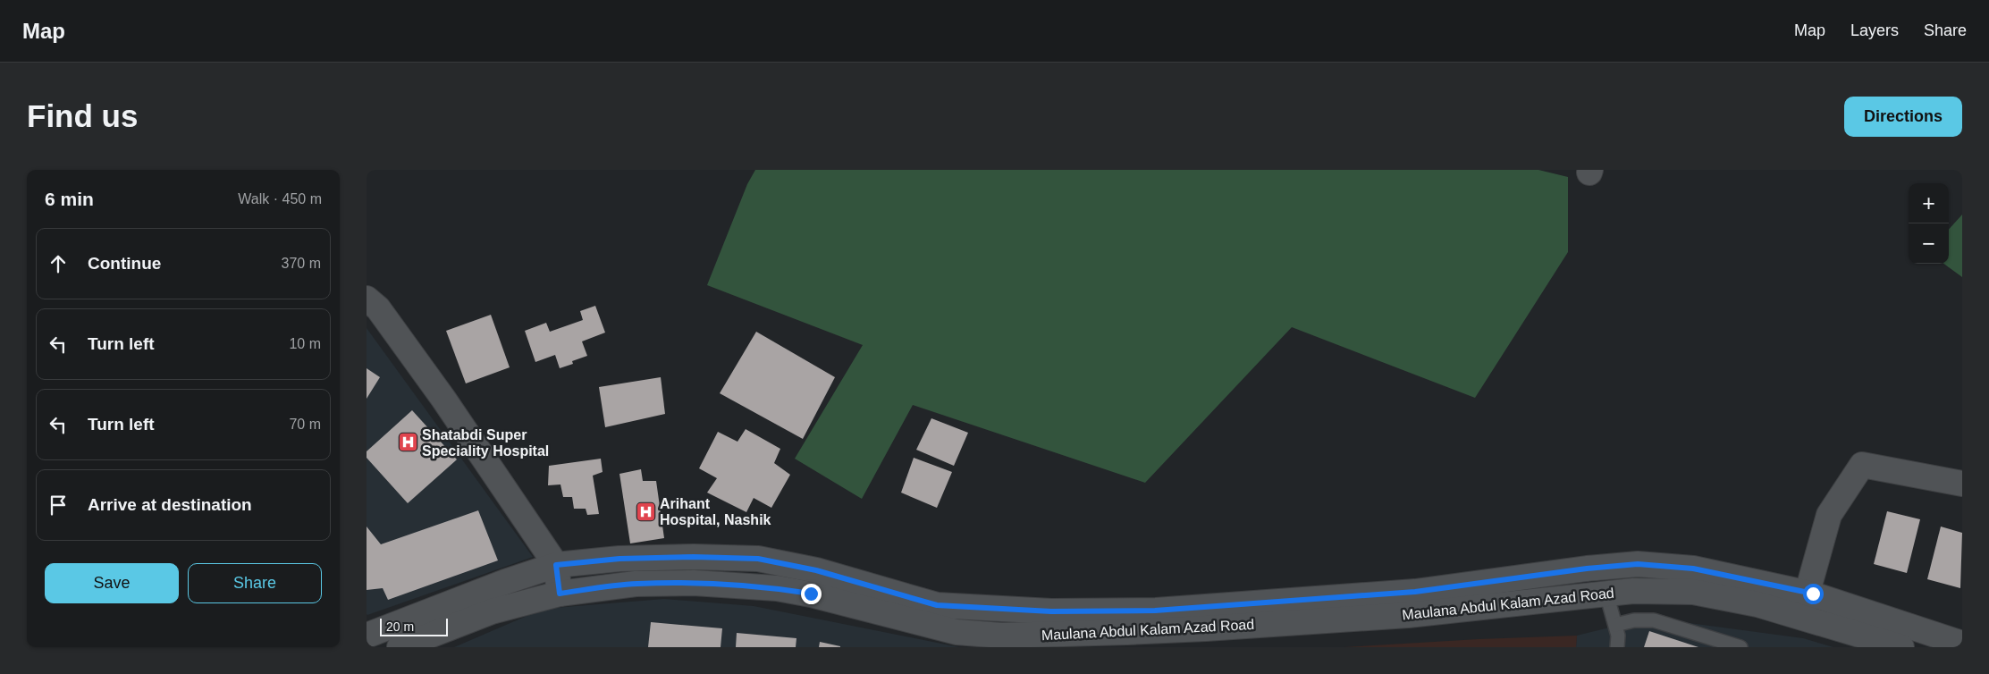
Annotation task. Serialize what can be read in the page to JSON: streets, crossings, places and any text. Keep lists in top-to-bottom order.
{
  "streets": {
    "street": ["Maulana Abdul Kalam Azad Road"]
  },
  "places": {
    "hospital": ["Shatabdi Super Speciality Hospital", "Arihant Hospital, Nashik"]
  },
  "scale_bar": "20 m",
  "page": {
    "header": "Map",
    "nav": ["Map", "Layers", "Share"],
    "buttons": [
      "Directions",
      ["Save", "Share"]
    ],
    "title": "Find us",
    "heading": ["6 min", "Walk · 450 m"],
    "map_buttons": ["+", "−"],
    "list": [
      ["Continue", "370 m"],
      ["Turn left", "10 m"],
      ["Turn left", "70 m"],
      "Arrive at destination"
    ],
    "scale": "20 m"
  }
}
